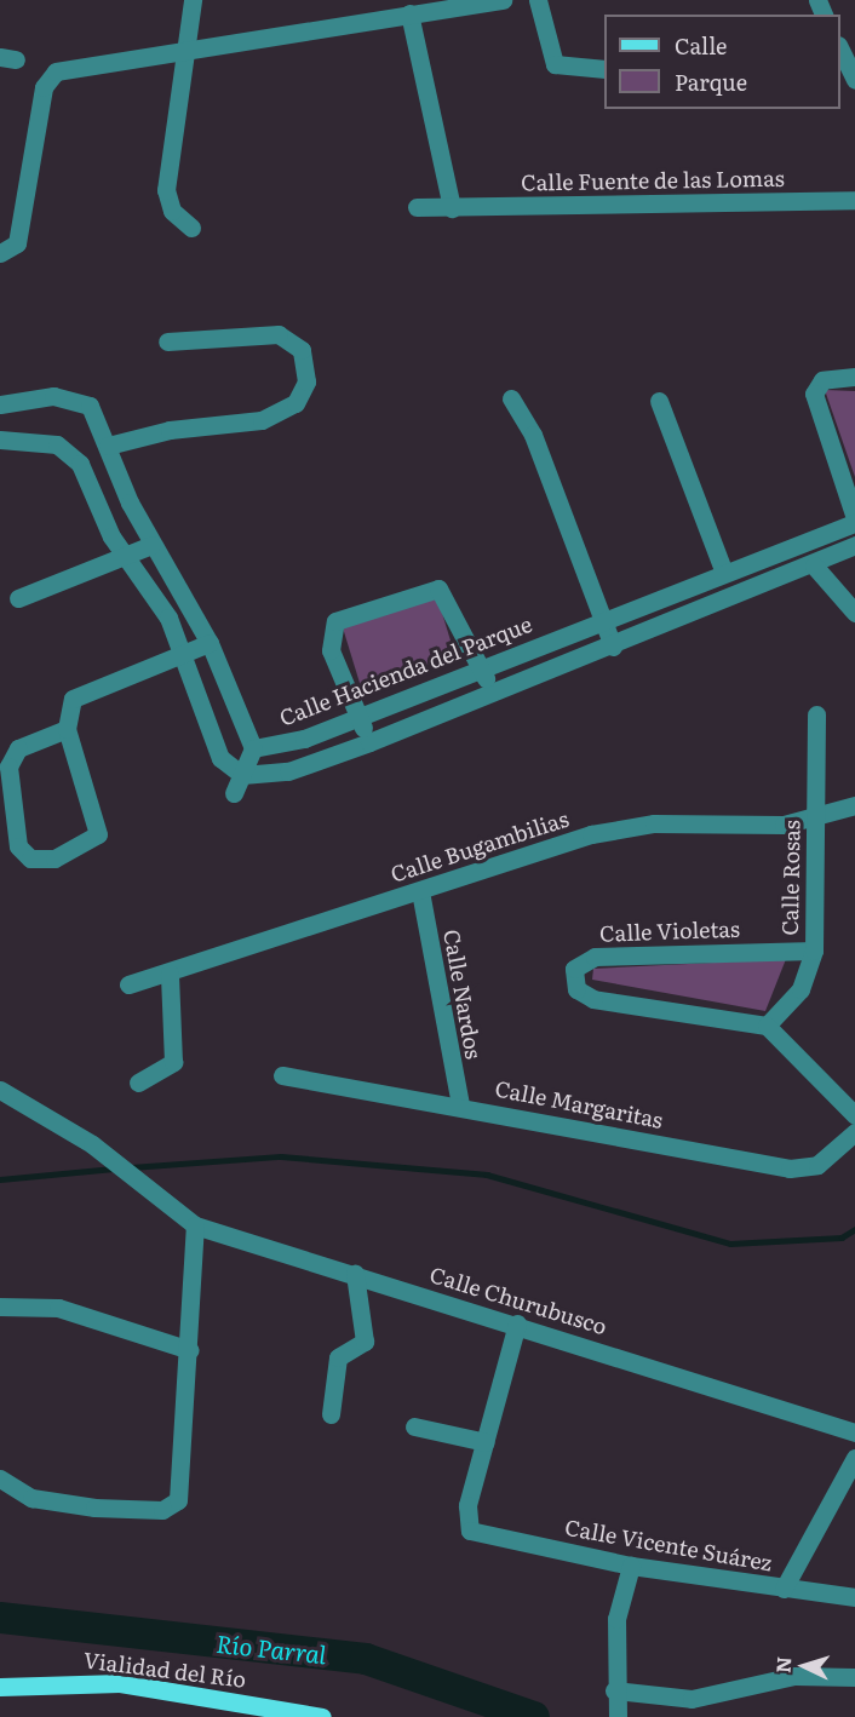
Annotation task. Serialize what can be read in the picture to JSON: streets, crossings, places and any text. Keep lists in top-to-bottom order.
{
  "streets": {
    "main road": ["Vialidad del Río"],
    "street": [
      "Calle Fuente de las Lomas",
      "Calle Hacienda del Parque",
      "Calle Bugambilias",
      "Calle Rosas",
      "Calle Violetas",
      "Calle Nardos",
      "Calle Margaritas",
      "Calle Churubusco",
      "Calle Vicente Suárez"
    ]
  },
  "crossings": [
    ["Calle Bugambilias", "Calle Rosas"],
    ["Calle Bugambilias", "Calle Nardos"],
    ["Calle Rosas", "Calle Violetas"],
    ["Calle Nardos", "Calle Margaritas"]
  ],
  "water": ["Río Parral"],
  "legend": ["Calle", "Parque"],
  "north": "left"
}
